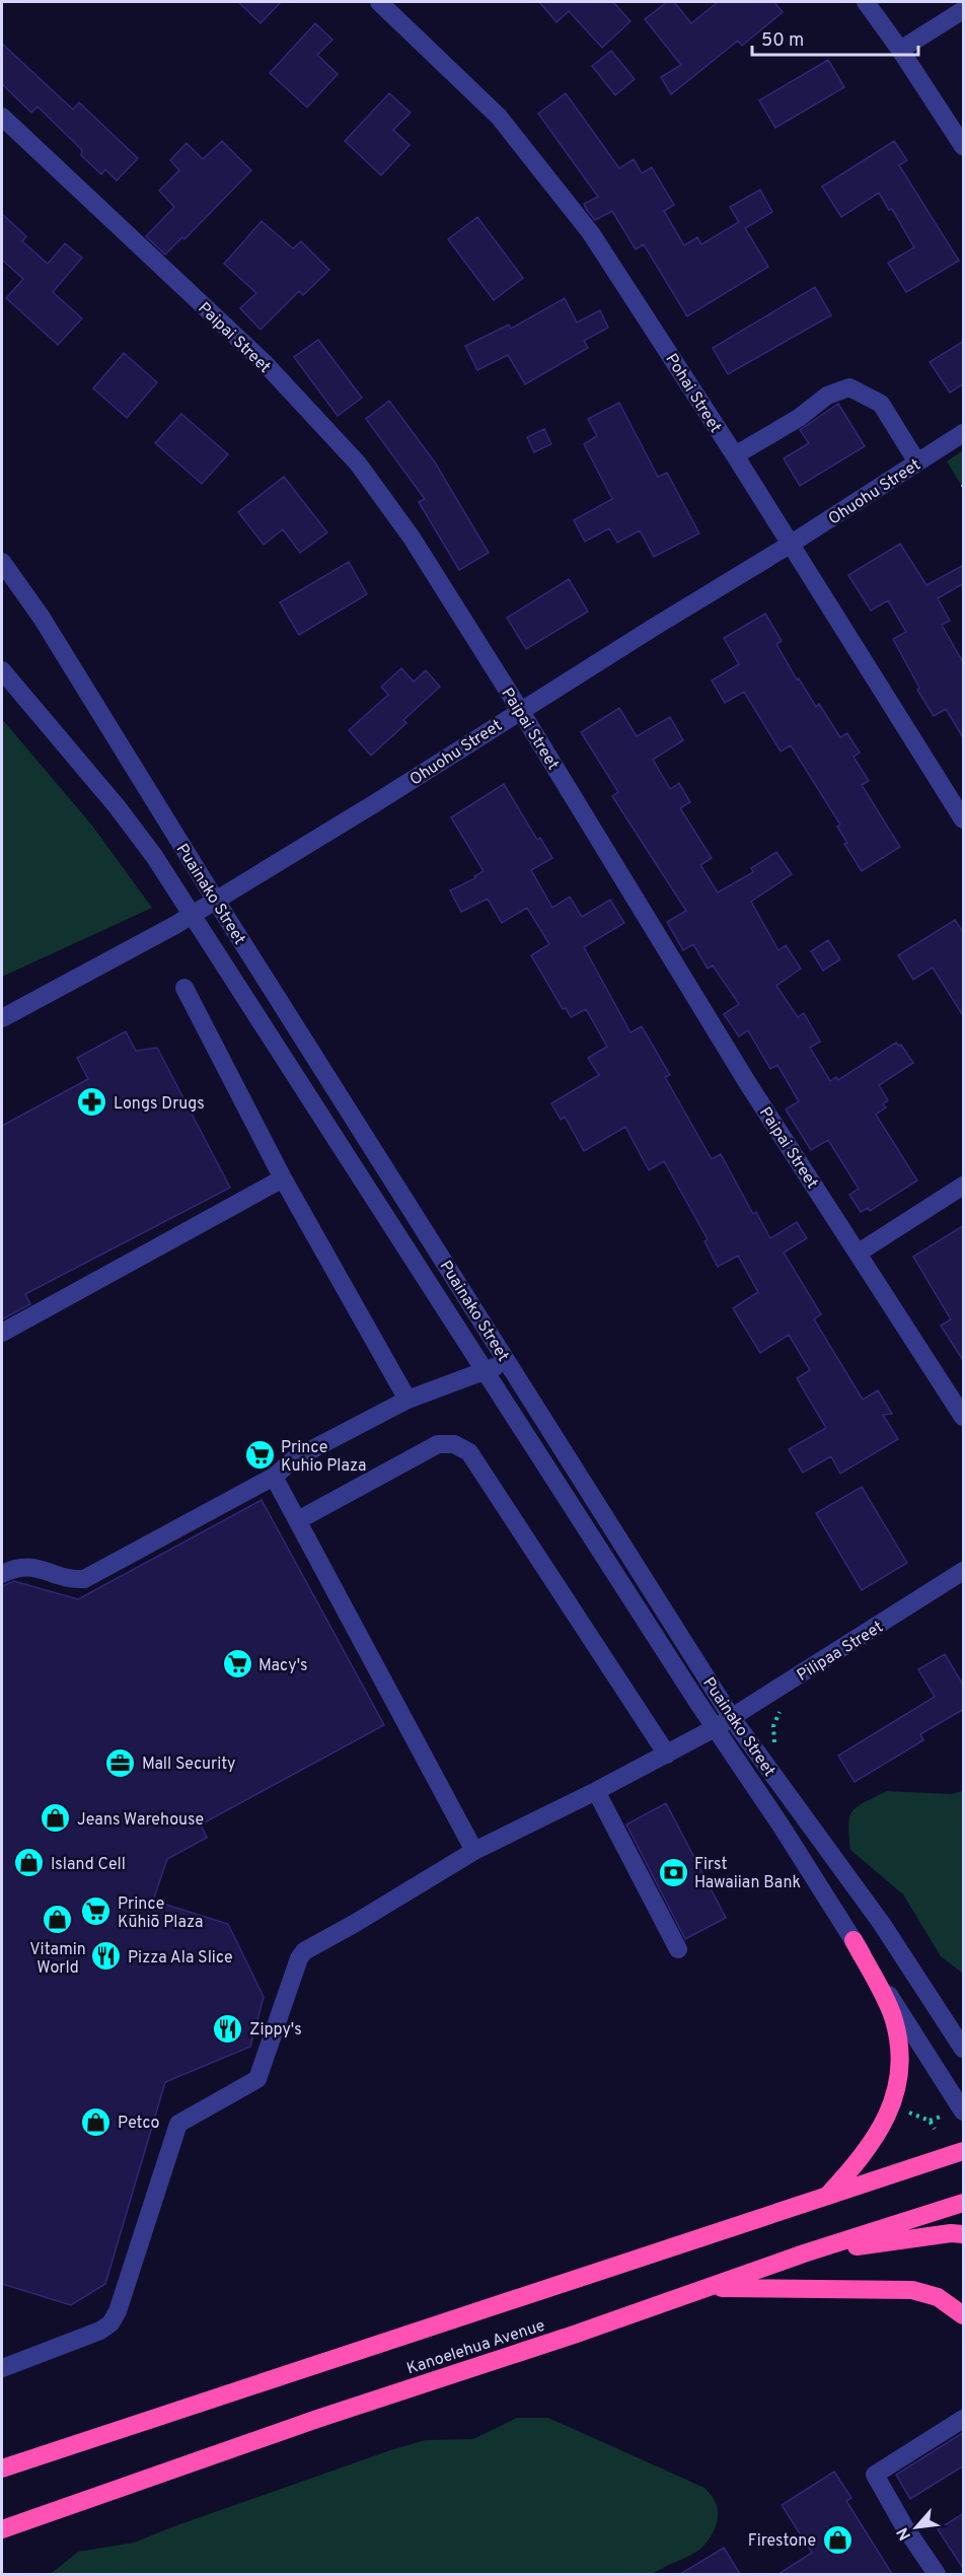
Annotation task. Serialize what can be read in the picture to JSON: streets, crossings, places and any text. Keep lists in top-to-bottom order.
{
  "streets": {
    "highway": ["Kanoelehua Avenue"],
    "street": [
      "Paipai Street",
      "Pohai Street",
      "Ohuohu Street",
      "Puainako Street",
      "Pilipaa Street"
    ]
  },
  "crossings": [
    ["Paipai Street", "Ohuohu Street"],
    ["Pohai Street", "Ohuohu Street"],
    ["Ohuohu Street", "Puainako Street"],
    ["Puainako Street", "Pilipaa Street"]
  ],
  "places": {
    "pharmacy": ["Longs Drugs"],
    "supermarket": ["Prince Kuhio Plaza", "Macy's", "Prince Kūhiō Plaza"],
    "office": ["Mall Security"],
    "shop": [
      "Jeans Warehouse",
      "Island Cell",
      "Vitamin World",
      "Petco",
      "Firestone"
    ],
    "bank": ["First Hawaiian Bank"],
    "restaurant": ["Pizza Ala Slice", "Zippy's"]
  },
  "scale_bar": "50 m",
  "north": "bottom left"
}
